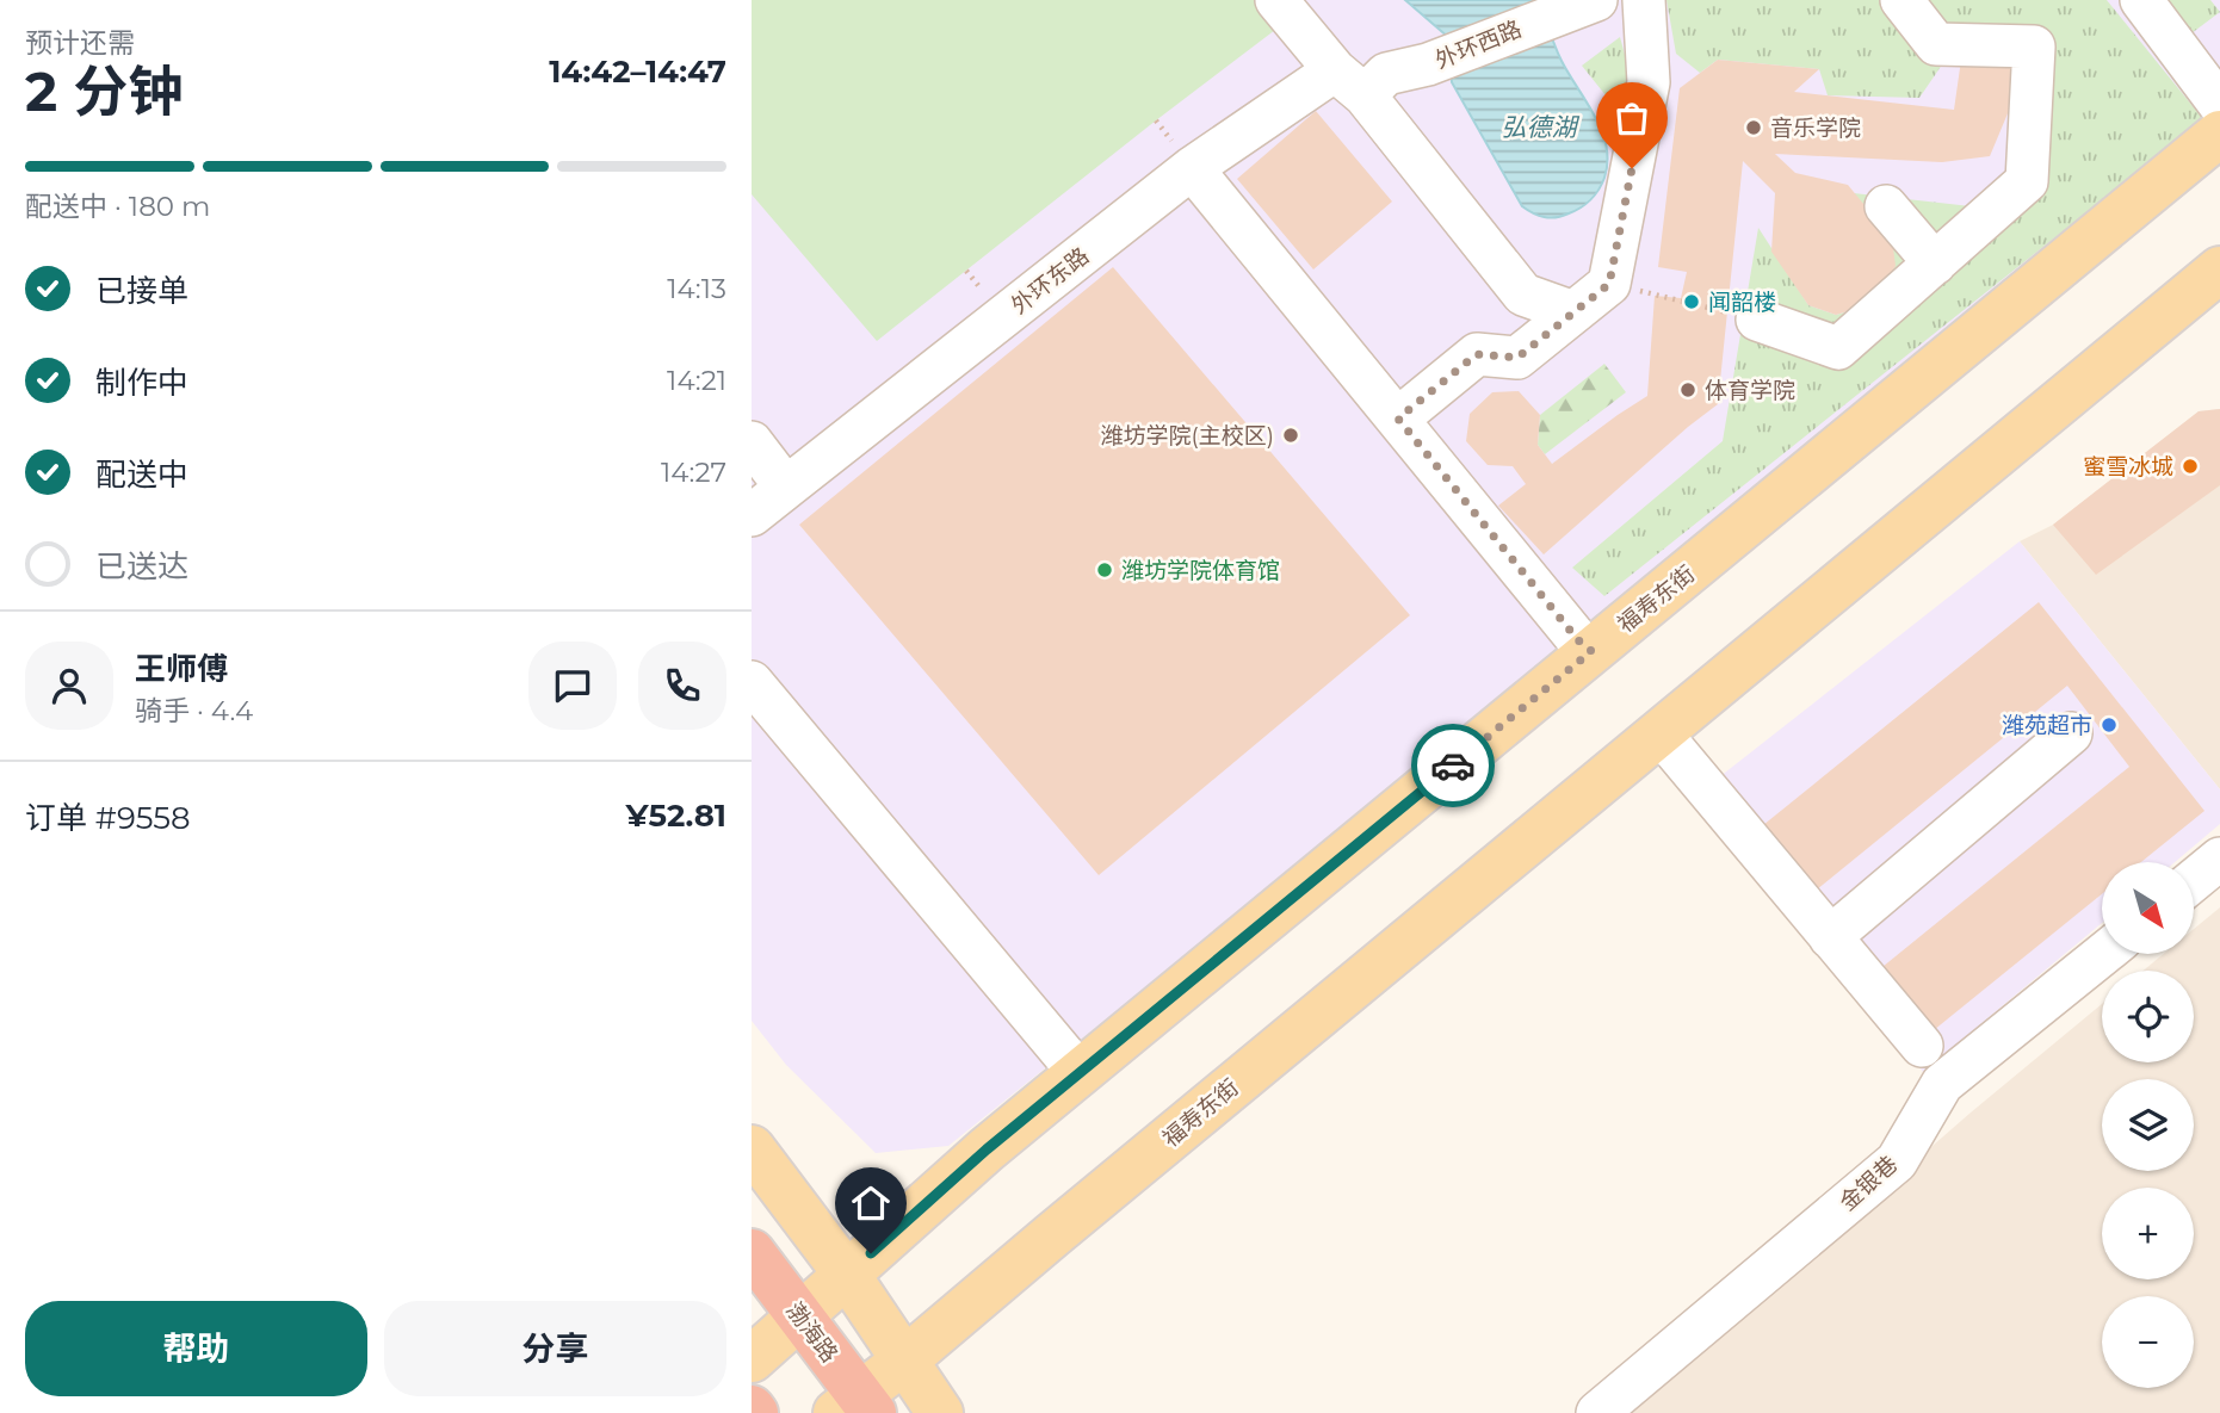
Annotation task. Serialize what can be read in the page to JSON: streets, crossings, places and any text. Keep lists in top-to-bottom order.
{
  "streets": {
    "highway": ["渤海路"],
    "main road": ["福寿东街"],
    "street": ["外环西路", "外环东路", "金银巷"]
  },
  "crossings": [
    ["外环西路", "外环东路"],
    ["福寿东街", "渤海路"]
  ],
  "water": ["弘德湖"],
  "places": [
    "音乐学院",
    "闻韶楼",
    "体育学院",
    "潍坊学院(主校区)",
    "蜜雪冰城",
    "潍坊学院体育馆",
    "潍苑超市"
  ],
  "north": "bottom right",
  "page": {
    "heading": ["2 分钟", "预计还需", "14:42–14:47"],
    "panel": [
      "王师傅",
      "骑手 · 4.4",
      "订单 #9558",
      "¥52.81"
    ],
    "bar": "配送中 · 180 m",
    "list": [
      ["已接单", "14:13"],
      ["制作中", "14:21"],
      ["配送中", "14:27"],
      "已送达"
    ],
    "map_buttons": ["+", "−"],
    "buttons": ["帮助", "分享"]
  }
}
